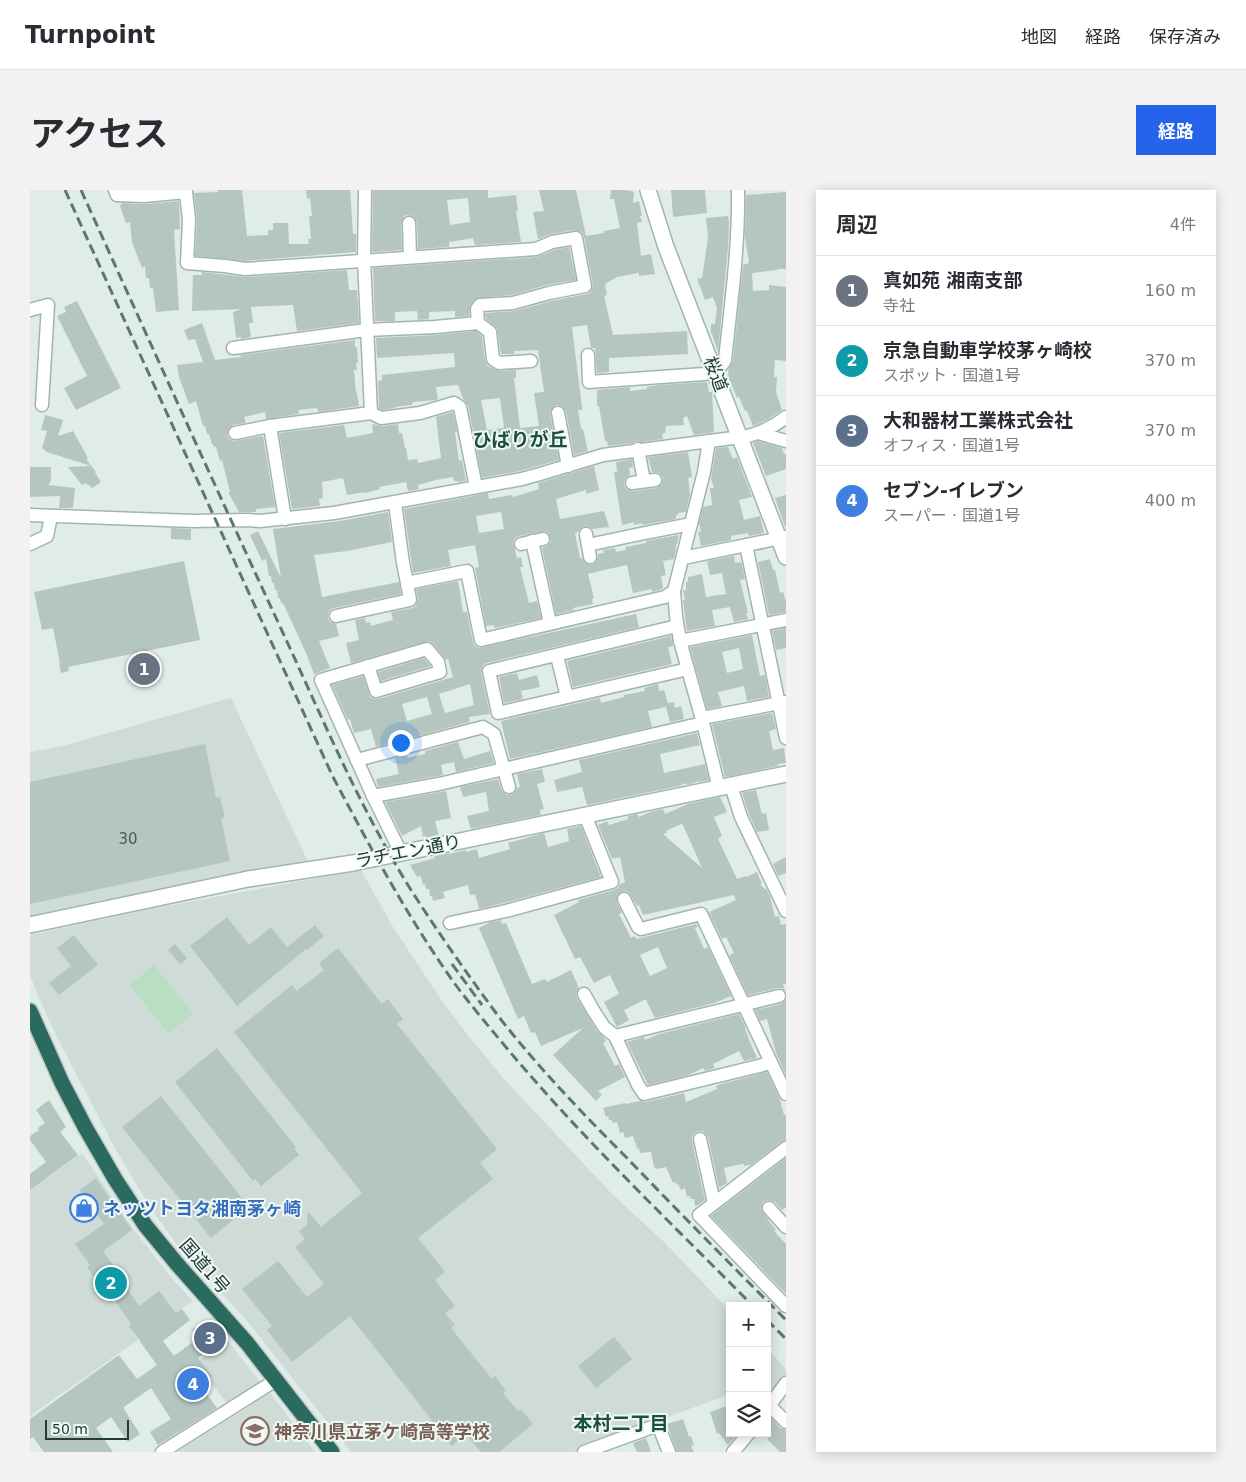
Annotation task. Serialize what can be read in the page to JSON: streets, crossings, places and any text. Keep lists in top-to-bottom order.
{
  "streets": {
    "highway": ["国道1号"],
    "street": ["桜道", "ラチエン通り"]
  },
  "districts": ["ひばりが丘", "本村二丁目"],
  "places": {
    "shop": ["ネッツトヨタ湘南茅ヶ崎"],
    "school or university": ["神奈川県立茅ケ崎高等学校"]
  },
  "house_numbers": ["30"],
  "scale_bar": "50 m",
  "page": {
    "header": "Turnpoint",
    "nav": ["地図", "経路", "保存済み"],
    "title": "アクセス",
    "buttons": "経路",
    "heading": ["周辺", "4件"],
    "list": [
      {
        "mark": "1",
        "name": "真如苑 湘南支部",
        "note": "寺社",
        "value": "160 m"
      },
      {
        "mark": "2",
        "name": "京急自動車学校茅ヶ崎校",
        "note": "スポット · 国道1号",
        "value": "370 m"
      },
      {
        "mark": "3",
        "name": "大和器材工業株式会社",
        "note": "オフィス · 国道1号",
        "value": "370 m"
      },
      {
        "mark": "4",
        "name": "セブン-イレブン",
        "note": "スーパー · 国道1号",
        "value": "400 m"
      }
    ],
    "pins": [
      "1",
      "2",
      "3",
      "4"
    ],
    "map_buttons": ["+", "−"],
    "scale": "50 m"
  }
}
